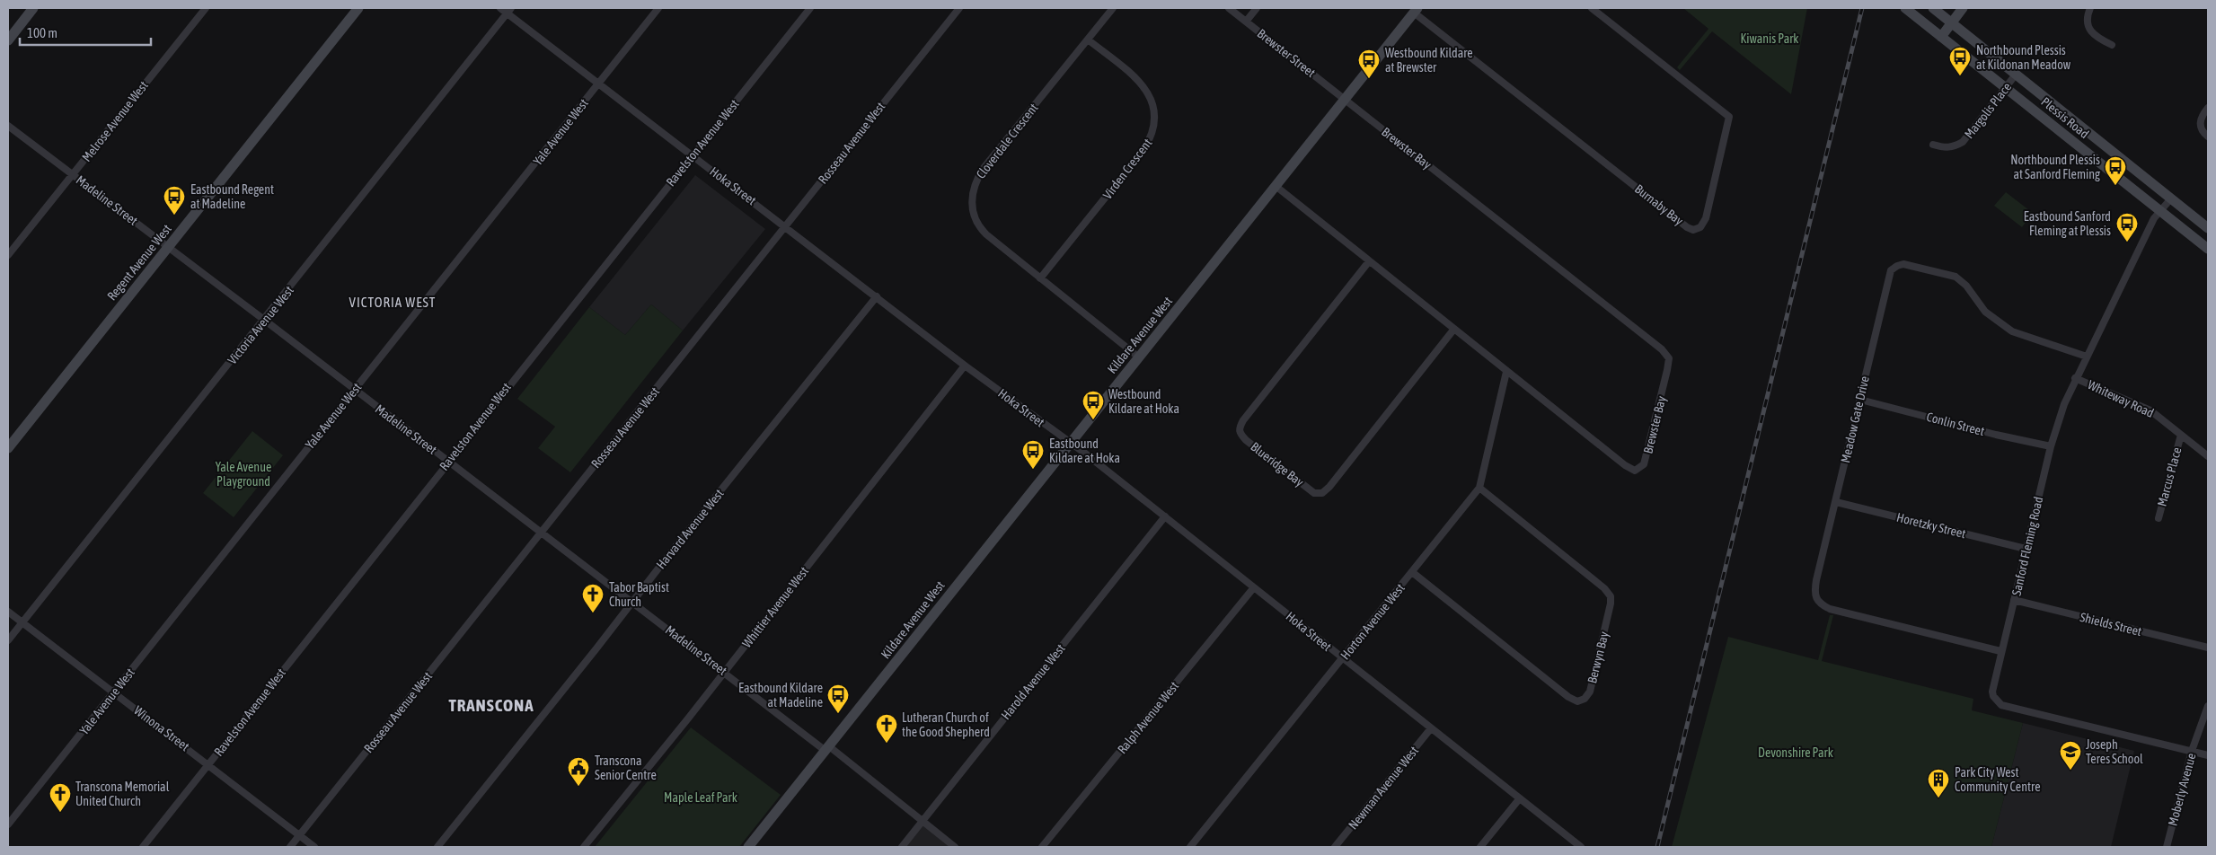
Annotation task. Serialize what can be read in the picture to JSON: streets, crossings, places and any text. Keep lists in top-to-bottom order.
{
  "streets": {
    "main road": ["Plessis Road", "Regent Avenue West", "Kildare Avenue West"],
    "street": [
      "Brewster Street",
      "Margolis Place",
      "Melrose Avenue West",
      "Yale Avenue West",
      "Cloverdale Crescent",
      "Ravelston Avenue West",
      "Rosseau Avenue West",
      "Brewster Bay",
      "Virden Crescent",
      "Hoka Street",
      "Madeline Street",
      "Burnaby Bay",
      "Victoria Avenue West",
      "Whiteway Road",
      "Meadow Gate Drive",
      "Conlin Street",
      "Blueridge Bay",
      "Marcus Place",
      "Horetzky Street",
      "Harvard Avenue West",
      "Sanford Fleming Road",
      "Whittier Avenue West",
      "Horton Avenue West",
      "Shields Street",
      "Berwyn Bay",
      "Harold Avenue West",
      "Ralph Avenue West",
      "Winona Street",
      "Newman Avenue West",
      "Moberly Avenue"
    ]
  },
  "crossings": [
    ["Brewster Street", "Brewster Bay"],
    ["Brewster Street", "Kildare Avenue West"],
    ["Margolis Place", "Plessis Road"],
    ["Plessis Road", "Sanford Fleming Road"],
    ["Melrose Avenue West", "Madeline Street"],
    ["Yale Avenue West", "Hoka Street"],
    ["Yale Avenue West", "Madeline Street"],
    ["Yale Avenue West", "Winona Street"],
    ["Cloverdale Crescent", "Virden Crescent"],
    ["Cloverdale Crescent", "Kildare Avenue West"],
    ["Ravelston Avenue West", "Hoka Street"],
    ["Ravelston Avenue West", "Madeline Street"],
    ["Ravelston Avenue West", "Winona Street"],
    ["Rosseau Avenue West", "Hoka Street"],
    ["Rosseau Avenue West", "Madeline Street"],
    ["Rosseau Avenue West", "Winona Street"],
    ["Brewster Bay", "Kildare Avenue West"],
    ["Brewster Bay", "Blueridge Bay"],
    ["Brewster Bay", "Horton Avenue West"],
    ["Hoka Street", "Victoria Avenue West"],
    ["Hoka Street", "Kildare Avenue West"],
    ["Hoka Street", "Harvard Avenue West"],
    ["Hoka Street", "Whittier Avenue West"],
    ["Hoka Street", "Horton Avenue West"],
    ["Hoka Street", "Harold Avenue West"],
    ["Hoka Street", "Ralph Avenue West"],
    ["Hoka Street", "Newman Avenue West"],
    ["Madeline Street", "Regent Avenue West"],
    ["Madeline Street", "Victoria Avenue West"],
    ["Madeline Street", "Kildare Avenue West"],
    ["Madeline Street", "Harvard Avenue West"],
    ["Madeline Street", "Whittier Avenue West"],
    ["Madeline Street", "Harold Avenue West"],
    ["Burnaby Bay", "Kildare Avenue West"],
    ["Victoria Avenue West", "Winona Street"],
    ["Whiteway Road", "Marcus Place"],
    ["Whiteway Road", "Sanford Fleming Road"],
    ["Meadow Gate Drive", "Conlin Street"],
    ["Meadow Gate Drive", "Horetzky Street"],
    ["Meadow Gate Drive", "Sanford Fleming Road"],
    ["Conlin Street", "Sanford Fleming Road"],
    ["Horetzky Street", "Sanford Fleming Road"],
    ["Sanford Fleming Road", "Shields Street"],
    ["Sanford Fleming Road", "Moberly Avenue"],
    ["Horton Avenue West", "Berwyn Bay"]
  ],
  "districts": ["VICTORIA WEST", "TRANSCONA"],
  "parks": [
    "Kiwanis Park",
    "Yale Avenue Playground",
    "Devonshire Park",
    "Maple Leaf Park"
  ],
  "places": {
    "bus stop": [
      "Northbound Plessis at Kildonan Meadow",
      "Westbound Kildare at Brewster",
      "Northbound Plessis at Sanford Fleming",
      "Eastbound Regent at Madeline",
      "Eastbound Sanford Fleming at Plessis",
      "Westbound Kildare at Hoka",
      "Eastbound Kildare at Hoka",
      "Eastbound Kildare at Madeline"
    ],
    "church": ["Tabor Baptist Church", "Lutheran Church of the Good Shepherd", "Transcona Memorial United Church"],
    "school or university": ["Joseph Teres School"],
    "public building": ["Transcona Senior Centre"],
    "building": ["Park City West Community Centre"]
  },
  "scale_bar": "100 m"
}
